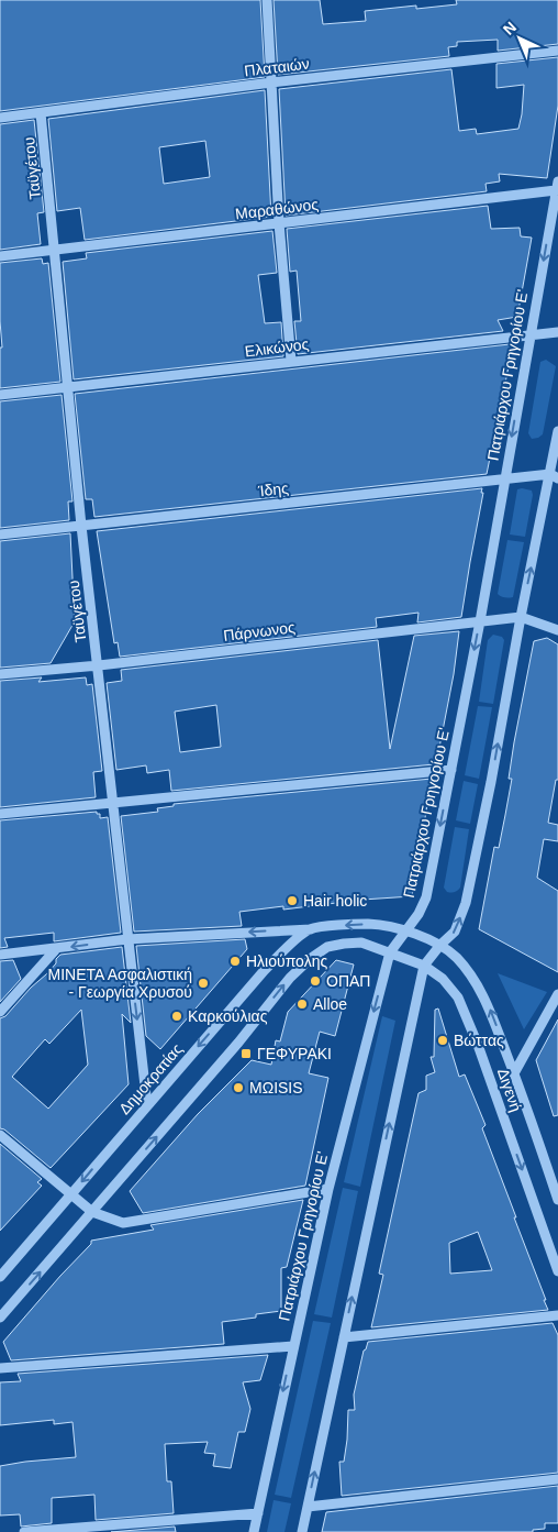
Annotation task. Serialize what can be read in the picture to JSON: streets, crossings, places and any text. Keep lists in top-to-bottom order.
{
  "streets": {
    "street": [
      "Πλαταιών",
      "Ταϋγέτου",
      "Μαραθώνος",
      "Ελικώνος",
      "Πατριάρχου Γρηγορίου Ε'",
      "Ίδης",
      "Πάρνωνος",
      "Δημοκρατίας",
      "Διγενή"
    ]
  },
  "crossings": [
    ["Πλαταιών", "Ταϋγέτου"],
    ["Ταϋγέτου", "Μαραθώνος"],
    ["Ταϋγέτου", "Ελικώνος"],
    ["Ταϋγέτου", "Ίδης"],
    ["Ταϋγέτου", "Πάρνωνος"],
    ["Ταϋγέτου", "Δημοκρατίας"],
    ["Μαραθώνος", "Πατριάρχου Γρηγορίου Ε'"],
    ["Ελικώνος", "Πατριάρχου Γρηγορίου Ε'"],
    ["Πατριάρχου Γρηγορίου Ε'", "Ίδης"],
    ["Πατριάρχου Γρηγορίου Ε'", "Πάρνωνος"],
    ["Πατριάρχου Γρηγορίου Ε'", "Διγενή"]
  ],
  "places": {
    "other": [
      "Hair holic",
      "Ηλιούπολης",
      "ΟΠΑΠ",
      "ΜΙΝΕΤΑ Ασφαλιστική - Γεωργία Χρυσού",
      "Alloe",
      "Καρκούλιας",
      "Βώττας",
      "ΜΩISIS"
    ],
    "transit": ["ΓΕΦΥΡΑΚΙ"]
  },
  "north": "top left"
}
